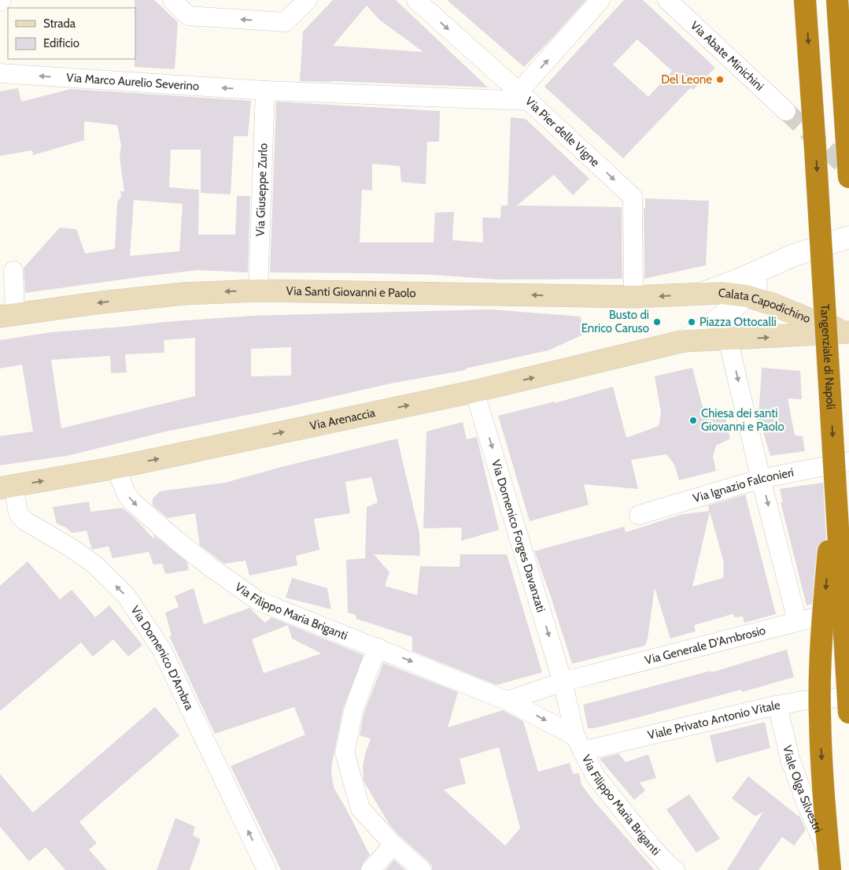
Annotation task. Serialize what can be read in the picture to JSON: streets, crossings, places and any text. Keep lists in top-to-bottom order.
{
  "streets": {
    "highway": ["Tangenziale di Napoli"],
    "main road": ["Via Santi Giovanni e Paolo", "Calata Capodichino", "Via Arenaccia"],
    "street": [
      "Via Abate Minichini",
      "Via Marco Aurelio Severino",
      "Via Pier delle Vigne",
      "Via Giuseppe Zurlo",
      "Via Ignazio Falconieri",
      "Via Domenico Forges Davanzati",
      "Via Filippo Maria Briganti",
      "Via Generale D'Ambrosio",
      "Via Domenico D'Ambra",
      "Viale Privato Antonio Vitale",
      "Viale Olga Silvestri"
    ]
  },
  "crossings": [
    ["Via Marco Aurelio Severino", "Via Pier delle Vigne"],
    ["Via Marco Aurelio Severino", "Via Giuseppe Zurlo"],
    ["Via Pier delle Vigne", "Via Santi Giovanni e Paolo"],
    ["Via Giuseppe Zurlo", "Via Santi Giovanni e Paolo"],
    ["Via Santi Giovanni e Paolo", "Calata Capodichino"],
    ["Calata Capodichino", "Via Arenaccia"],
    ["Tangenziale di Napoli", "Via Ignazio Falconieri"],
    ["Via Arenaccia", "Via Domenico Forges Davanzati"],
    ["Via Arenaccia", "Via Filippo Maria Briganti"],
    ["Via Arenaccia", "Via Domenico D'Ambra"],
    ["Via Domenico Forges Davanzati", "Via Filippo Maria Briganti"],
    ["Via Domenico Forges Davanzati", "Via Generale D'Ambrosio"],
    ["Via Filippo Maria Briganti", "Via Generale D'Ambrosio"],
    ["Via Filippo Maria Briganti", "Viale Privato Antonio Vitale"],
    ["Viale Privato Antonio Vitale", "Viale Olga Silvestri"]
  ],
  "one_way": [
    "Via Marco Aurelio Severino",
    "Via Pier delle Vigne",
    "Via Santi Giovanni e Paolo",
    "Via Arenaccia",
    "Via Domenico Forges Davanzati",
    "Via Filippo Maria Briganti",
    "Via Domenico D'Ambra"
  ],
  "places": [
    "Del Leone",
    "Busto di Enrico Caruso",
    "Piazza Ottocalli",
    "Chiesa dei santi Giovanni e Paolo"
  ],
  "legend": ["Strada", "Edificio"]
}
